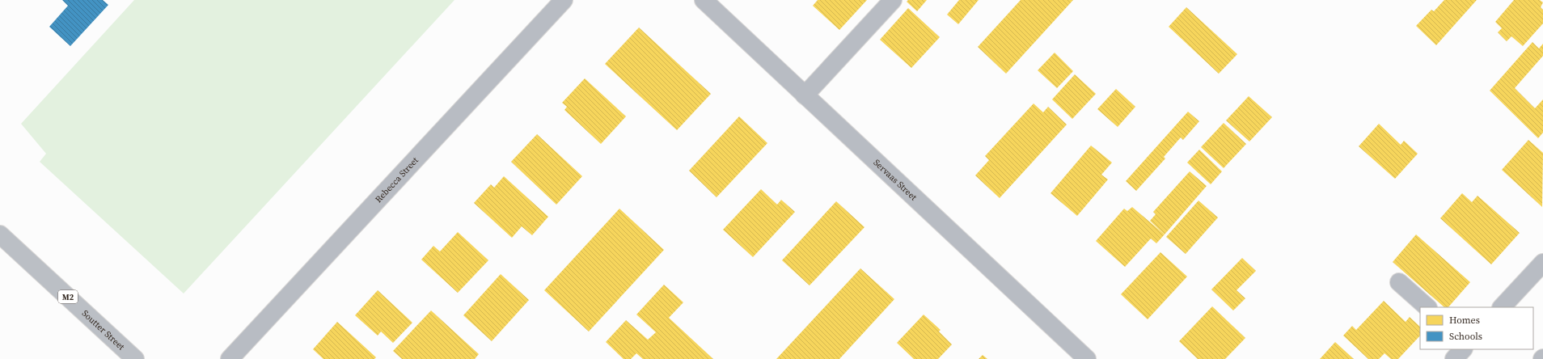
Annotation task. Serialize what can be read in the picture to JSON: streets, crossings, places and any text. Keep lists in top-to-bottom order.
{
  "streets": {
    "main road": ["M2", "Soutter Street"],
    "street": ["Rebecca Street", "Servaas Street"]
  },
  "legend": ["Homes", "Schools"]
}
